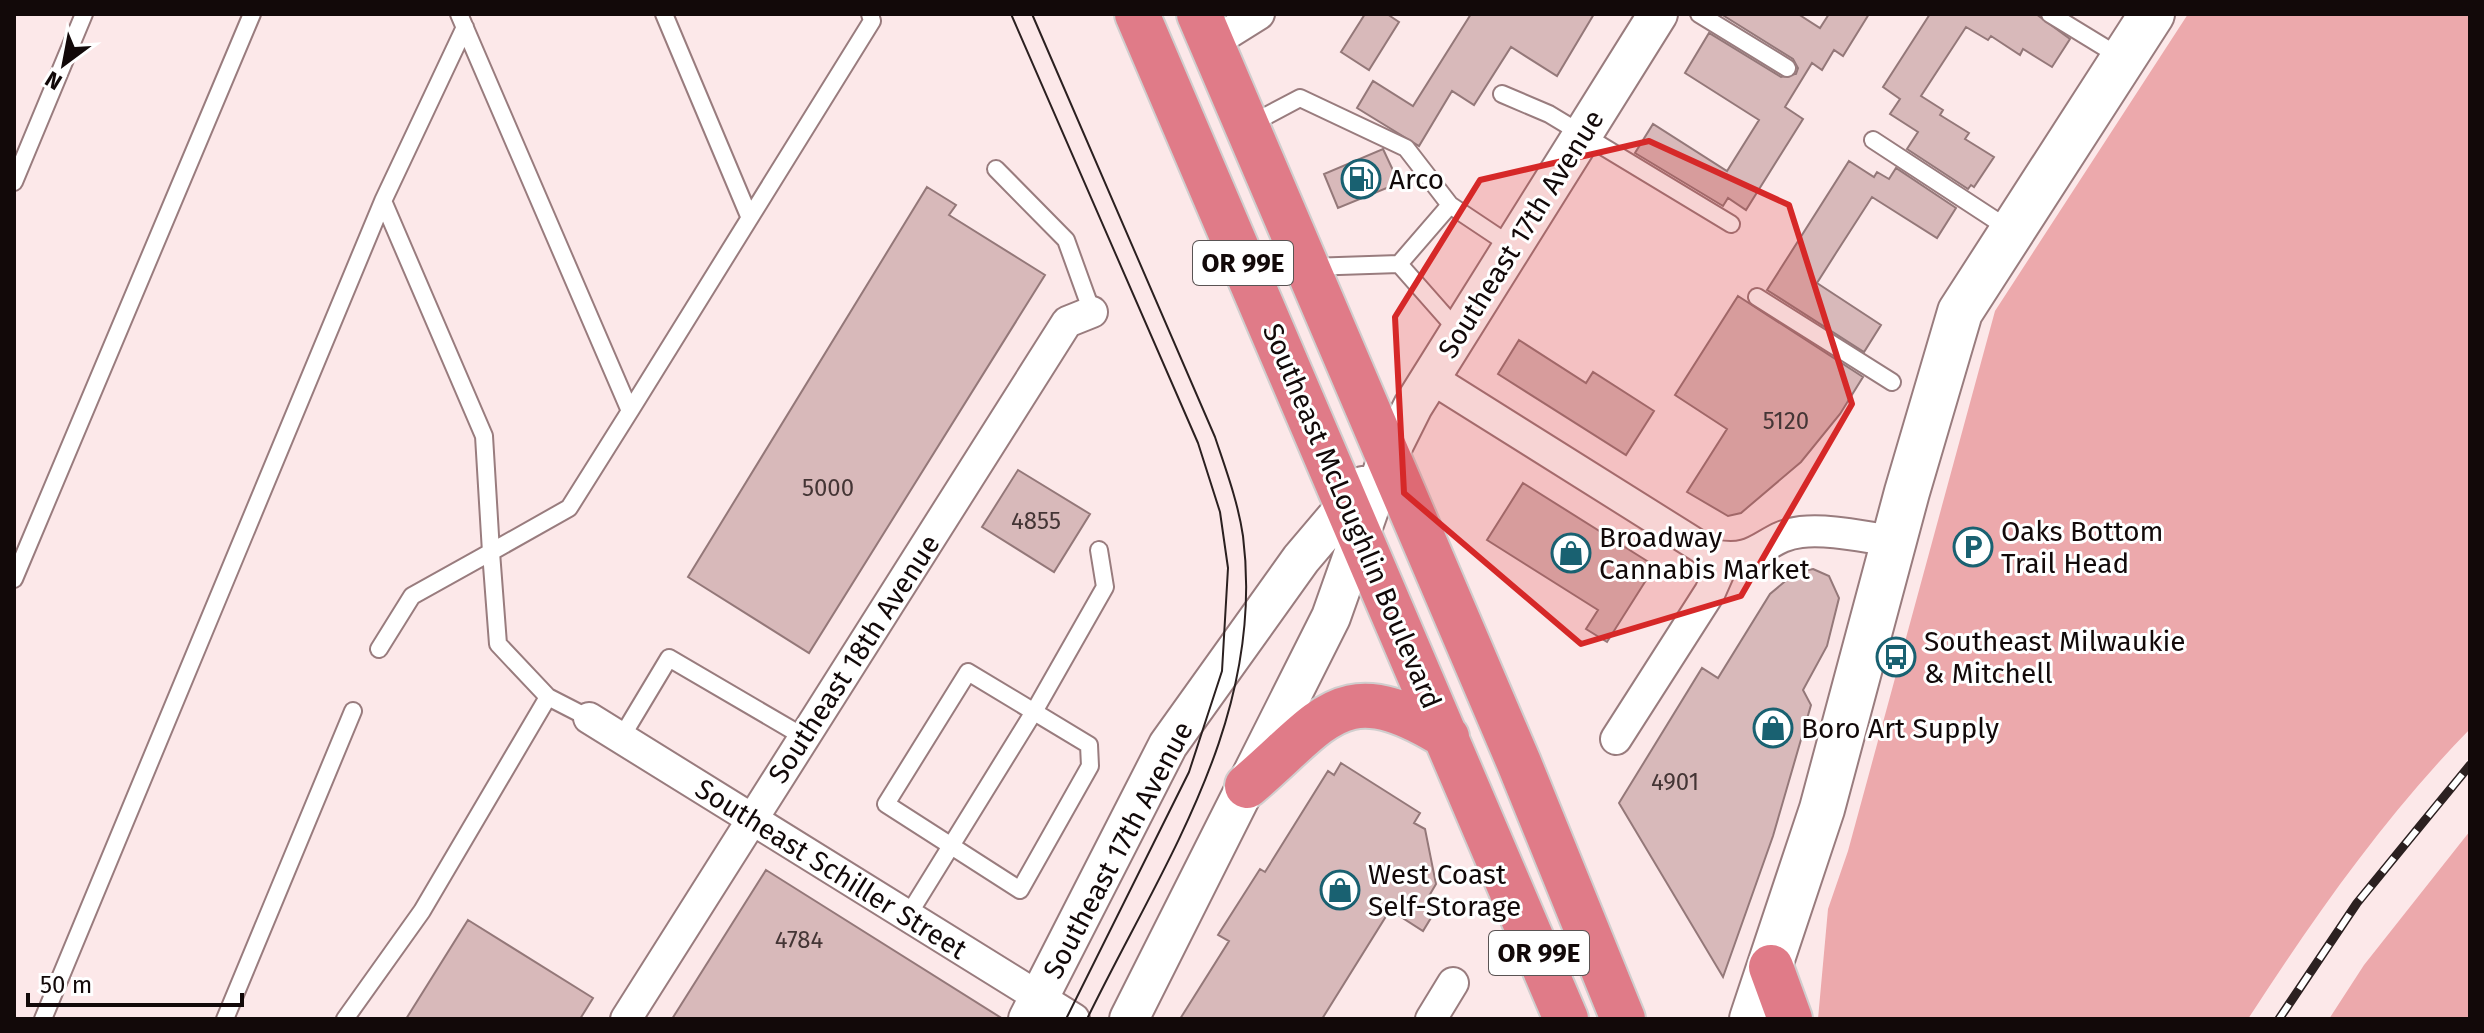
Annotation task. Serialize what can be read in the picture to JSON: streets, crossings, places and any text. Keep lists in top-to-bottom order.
{
  "streets": {
    "highway": ["OR 99E", "Southeast McLoughlin Boulevard"],
    "street": ["Southeast 17th Avenue", "Southeast 18th Avenue", "Southeast Schiller Street"]
  },
  "crossings": [
    ["Southeast 17th Avenue", "Southeast McLoughlin Boulevard"],
    ["Southeast 17th Avenue", "Southeast Schiller Street"],
    ["Southeast 18th Avenue", "Southeast Schiller Street"]
  ],
  "places": {
    "fuel station": ["Arco"],
    "parking": ["Oaks Bottom Trail Head"],
    "shop": ["Broadway Cannabis Market", "Boro Art Supply", "West Coast Self-Storage"],
    "bus stop": ["Southeast Milwaukie & Mitchell"]
  },
  "house_numbers": [
    "5120",
    "5000",
    "4855",
    "4901",
    "4784"
  ],
  "scale_bar": "50 m",
  "north": "bottom left"
}
